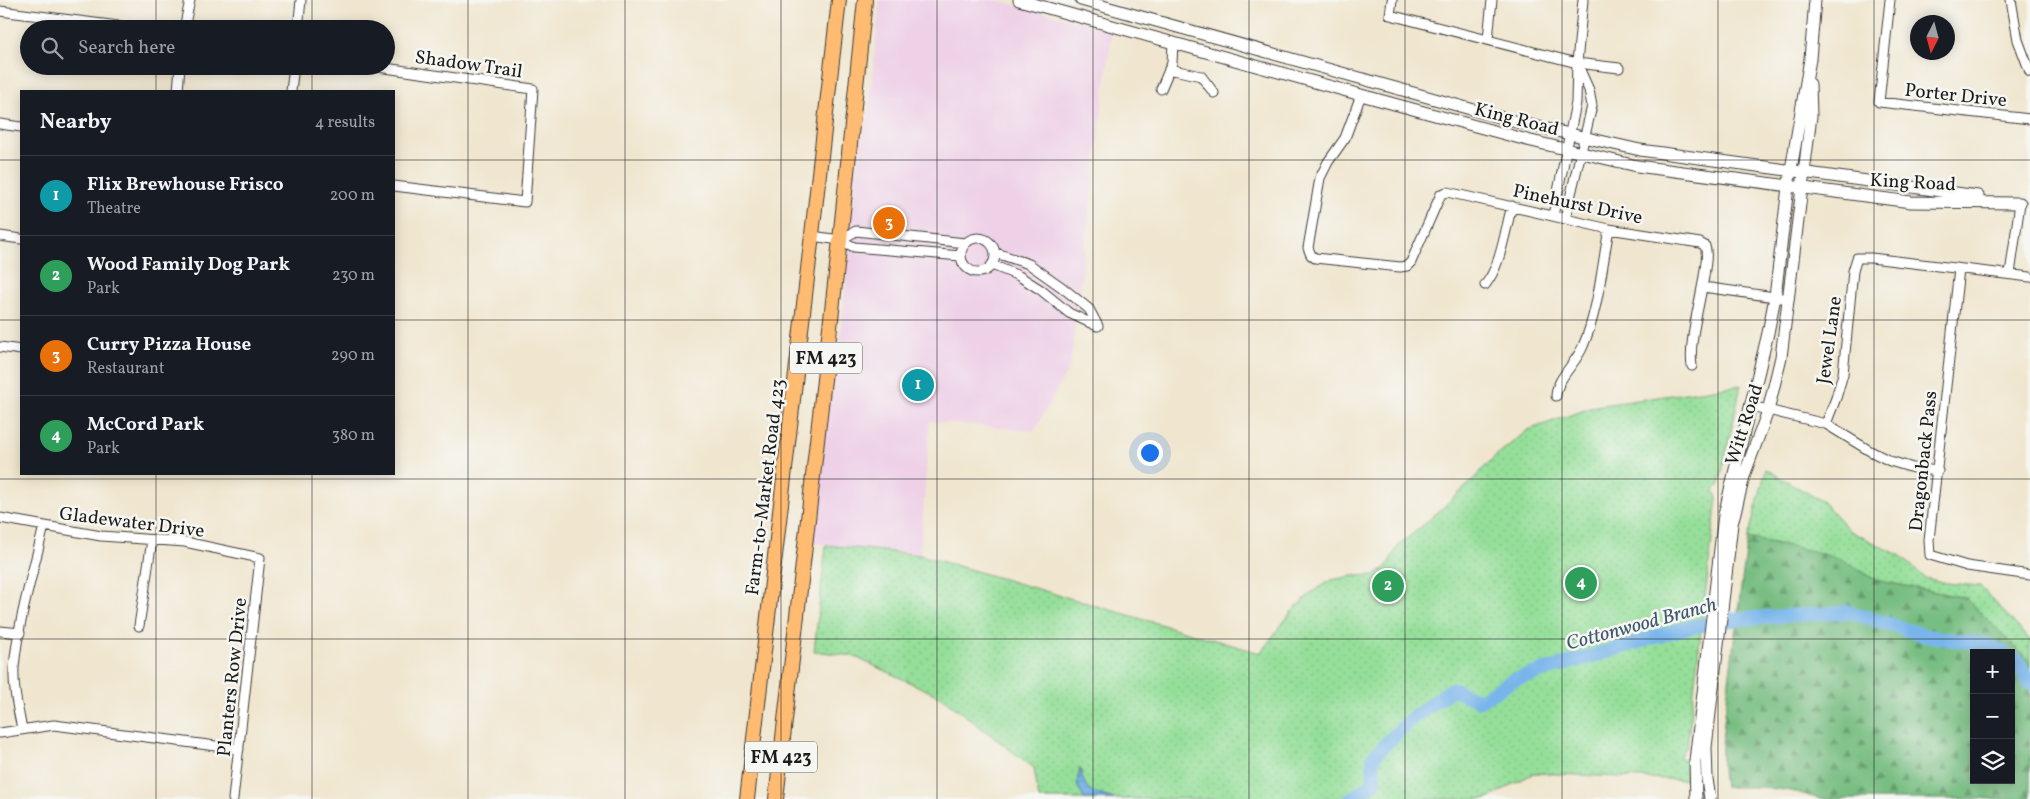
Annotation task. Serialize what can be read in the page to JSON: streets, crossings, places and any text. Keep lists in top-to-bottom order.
{
  "streets": {
    "main road": ["FM 423", "Farm-to-Market Road 423"],
    "street": [
      "Shadow Trail",
      "Porter Drive",
      "King Road",
      "Pinehurst Drive",
      "Jewel Lane",
      "Witt Road",
      "Dragonback Pass",
      "Gladewater Drive",
      "Planters Row Drive"
    ]
  },
  "crossings": [
    ["King Road", "Pinehurst Drive"],
    ["King Road", "Witt Road"],
    ["Jewel Lane", "Dragonback Pass"],
    ["Gladewater Drive", "Planters Row Drive"]
  ],
  "water": ["Cottonwood Branch"],
  "north": "bottom",
  "page": {
    "search": "Search here",
    "heading": ["Nearby", "4 results"],
    "list": [
      {
        "mark": "1",
        "name": "Flix Brewhouse Frisco",
        "note": "Theatre",
        "value": "200 m"
      },
      {
        "mark": "2",
        "name": "Wood Family Dog Park",
        "note": "Park",
        "value": "230 m"
      },
      {
        "mark": "3",
        "name": "Curry Pizza House",
        "note": "Restaurant",
        "value": "290 m"
      },
      {
        "mark": "4",
        "name": "McCord Park",
        "note": "Park",
        "value": "380 m"
      }
    ],
    "pins": [
      "3",
      "1",
      "4",
      "2"
    ],
    "map_buttons": ["+", "−"]
  }
}
